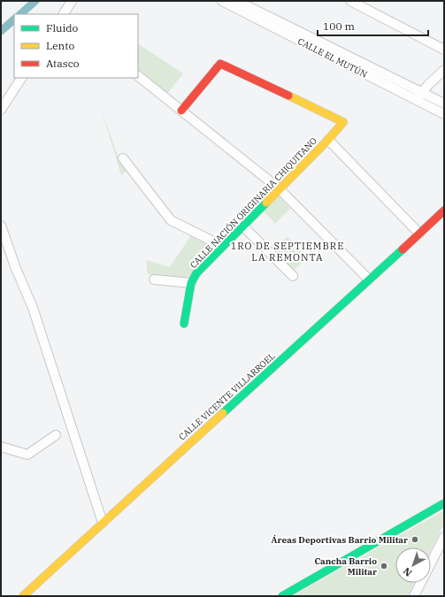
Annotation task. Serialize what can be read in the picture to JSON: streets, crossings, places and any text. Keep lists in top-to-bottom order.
{
  "streets": {
    "street": ["CALLE EL MUTÚN", "CALLE NACIÓN ORIGINARIA CHIQUITANO", "CALLE VICENTE VILLARROEL"]
  },
  "districts": ["1RO DE SEPTIEMBRE LA REMONTA"],
  "places": ["Áreas Deportivas Barrio Militar", "Cancha Barrio Militar"],
  "legend": ["Fluido", "Lento", "Atasco"],
  "scale_bar": "100 m",
  "north": "bottom left"
}
